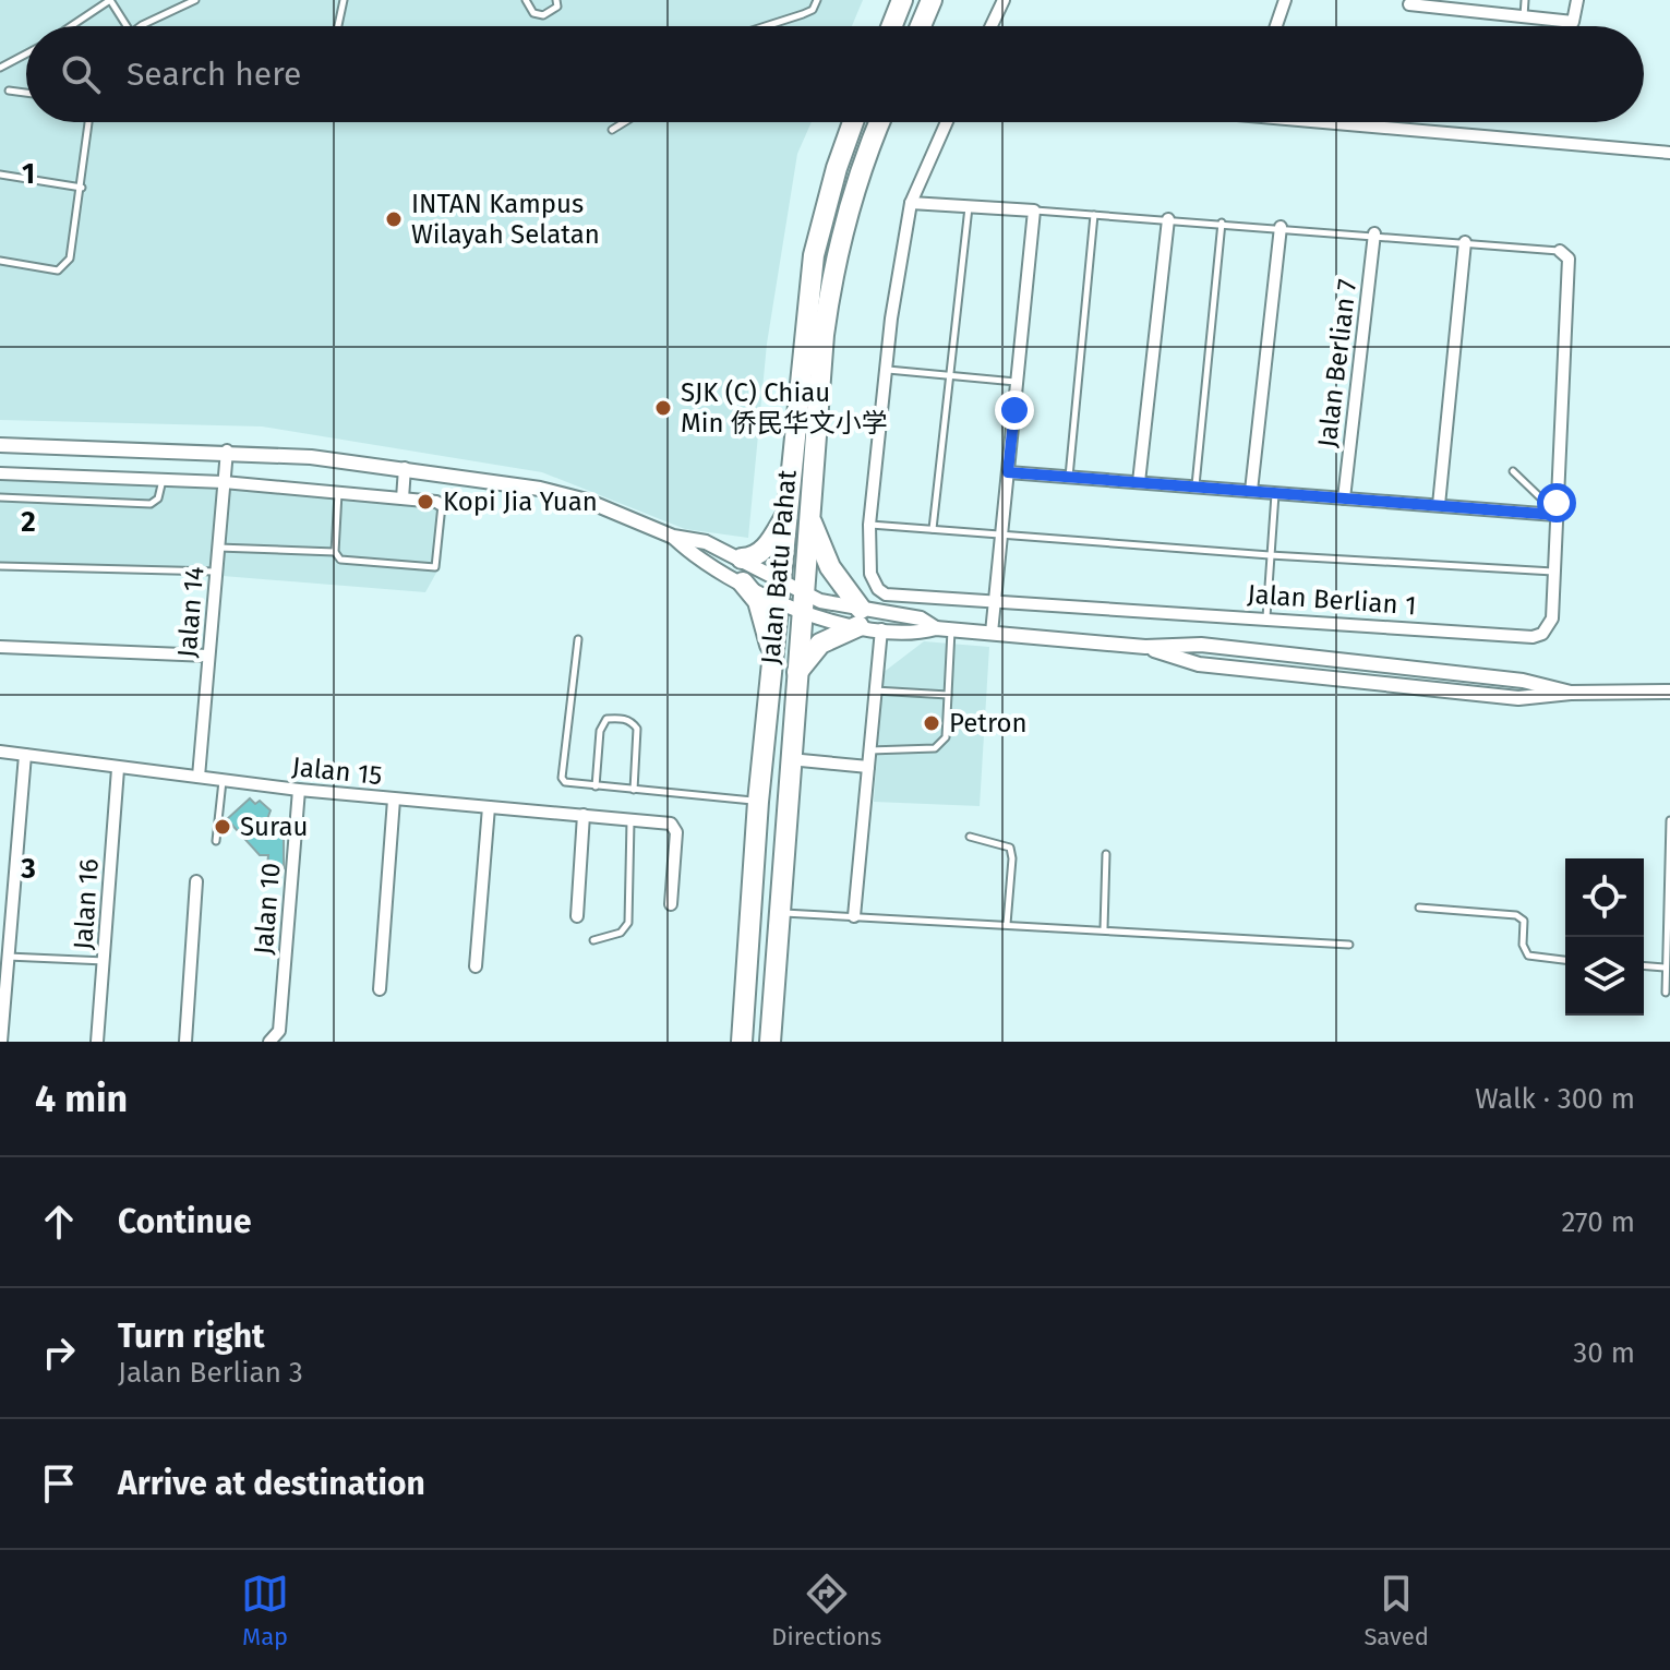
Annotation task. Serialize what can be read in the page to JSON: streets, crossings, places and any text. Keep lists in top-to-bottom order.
{
  "streets": {
    "highway": ["Jalan Batu Pahat"],
    "street": [
      "Jalan Berlian 7",
      "Jalan Berlian 1",
      "Jalan 14",
      "Jalan 15",
      "Jalan 16",
      "Jalan 10"
    ]
  },
  "crossings": [
    ["Jalan 14", "Jalan 15"],
    ["Jalan 15", "Jalan 16"],
    ["Jalan 15", "Jalan 10"]
  ],
  "places": [
    "INTAN Kampus Wilayah Selatan",
    "SJK (C) Chiau Min 侨民华文小学",
    "Kopi Jia Yuan",
    "Petron",
    "Surau"
  ],
  "page": {
    "search": "Search here",
    "heading": ["4 min", "Walk · 300 m"],
    "list": [
      ["Continue", "270 m"],
      ["Turn right", "Jalan Berlian 3", "30 m"],
      "Arrive at destination"
    ],
    "nav": ["Map", "Directions", "Saved"]
  },
  "grid": {
    "rows": ["1", "2", "3"]
  }
}
